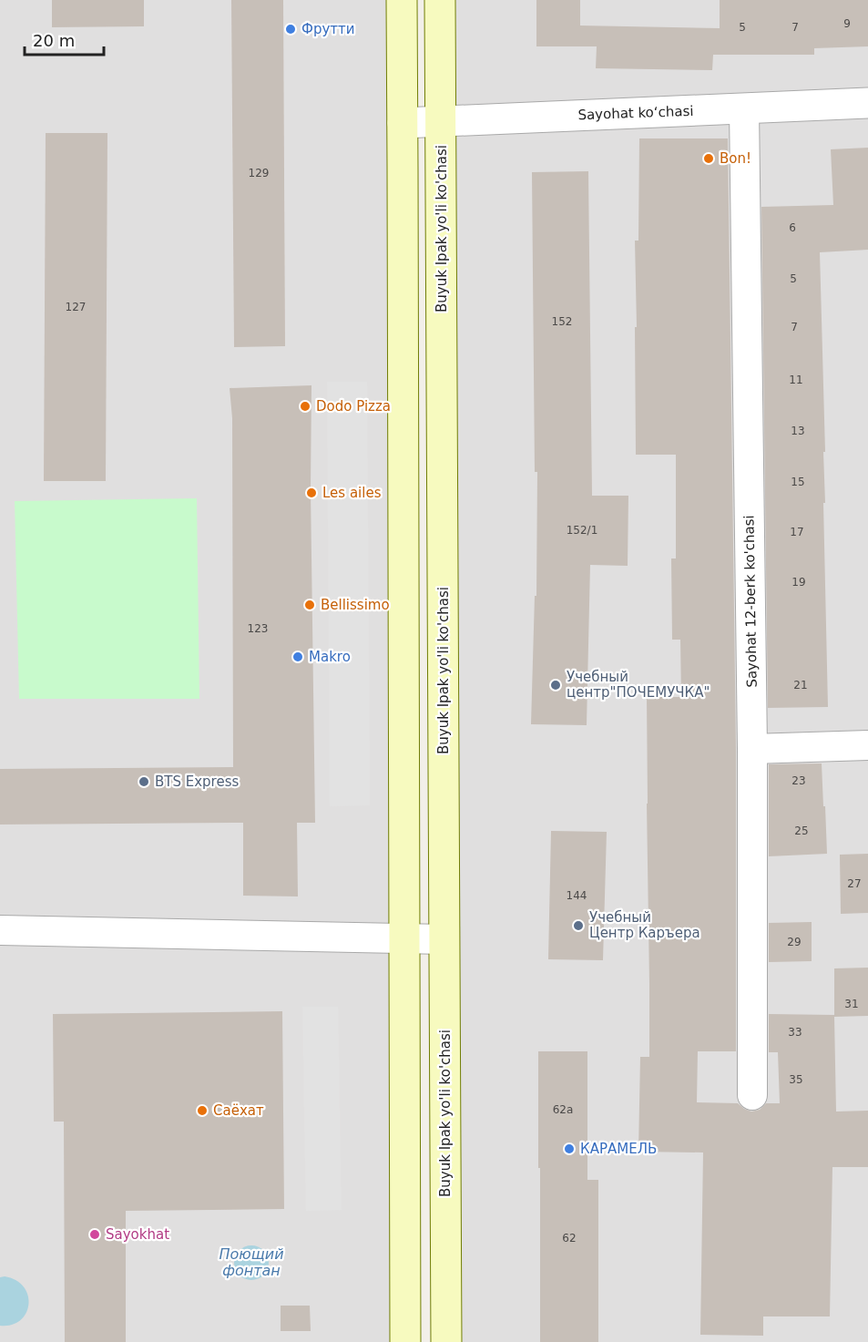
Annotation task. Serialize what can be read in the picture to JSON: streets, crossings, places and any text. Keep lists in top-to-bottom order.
{
  "streets": {
    "main road": ["Buyuk Ipak yo'li ko'chasi"],
    "street": ["Sayohat koʻchasi", "Sayohat 12-berk ko'chasi"]
  },
  "crossings": [
    ["Sayohat koʻchasi", "Buyuk Ipak yo'li ko'chasi"],
    ["Sayohat koʻchasi", "Sayohat 12-berk ko'chasi"]
  ],
  "water": ["Поющий фонтан"],
  "places": [
    "Фрутти",
    "Bon!",
    "Dodo Pizza",
    "Les ailes",
    "Bellissimo",
    "Makro",
    "Учебный центр\"ПОЧЕМУЧКА\"",
    "BTS Express",
    "Учебный Центр Каръера",
    "Саёхат",
    "КАРАМЕЛЬ",
    "Sayokhat"
  ],
  "house_numbers": [
    "9",
    "5",
    "7",
    "129",
    "6",
    "5",
    "127",
    "152",
    "7",
    "11",
    "13",
    "15",
    "152/1",
    "17",
    "19",
    "123",
    "21",
    "23",
    "25",
    "27",
    "144",
    "29",
    "31",
    "33",
    "35",
    "62а",
    "62"
  ],
  "scale_bar": "20 m"
}
